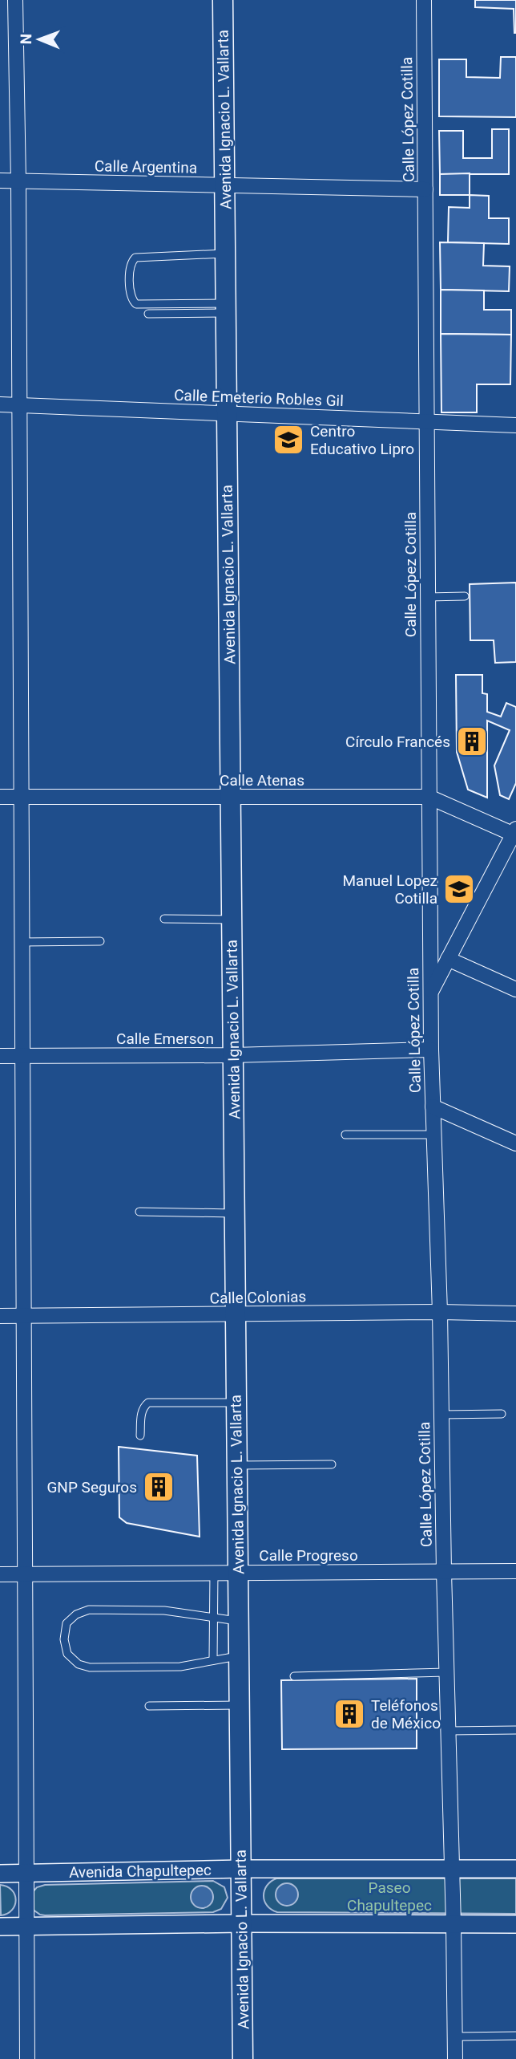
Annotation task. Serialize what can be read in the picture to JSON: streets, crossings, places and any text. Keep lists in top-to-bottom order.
{
  "streets": {
    "main road": ["Avenida Ignacio L. Vallarta"],
    "street": [
      "Calle López Cotilla",
      "Calle Argentina",
      "Calle Emeterio Robles Gil",
      "Calle Atenas",
      "Calle Emerson",
      "Calle Colonias",
      "Calle Progreso",
      "Avenida Chapultepec"
    ]
  },
  "crossings": [
    ["Avenida Ignacio L. Vallarta", "Calle Argentina"],
    ["Avenida Ignacio L. Vallarta", "Calle Emeterio Robles Gil"],
    ["Avenida Ignacio L. Vallarta", "Calle Atenas"],
    ["Avenida Ignacio L. Vallarta", "Calle Emerson"],
    ["Avenida Ignacio L. Vallarta", "Calle Colonias"],
    ["Avenida Ignacio L. Vallarta", "Calle Progreso"],
    ["Avenida Ignacio L. Vallarta", "Avenida Chapultepec"],
    ["Calle López Cotilla", "Calle Argentina"],
    ["Calle López Cotilla", "Calle Emeterio Robles Gil"],
    ["Calle López Cotilla", "Calle Atenas"],
    ["Calle López Cotilla", "Calle Emerson"],
    ["Calle López Cotilla", "Calle Colonias"],
    ["Calle López Cotilla", "Calle Progreso"],
    ["Calle López Cotilla", "Avenida Chapultepec"]
  ],
  "parks": ["Paseo Chapultepec"],
  "places": {
    "school or university": ["Centro Educativo Lipro", "Manuel Lopez Cotilla"],
    "building": ["Círculo Francés", "GNP Seguros", "Teléfonos de México"]
  },
  "north": "left"
}
